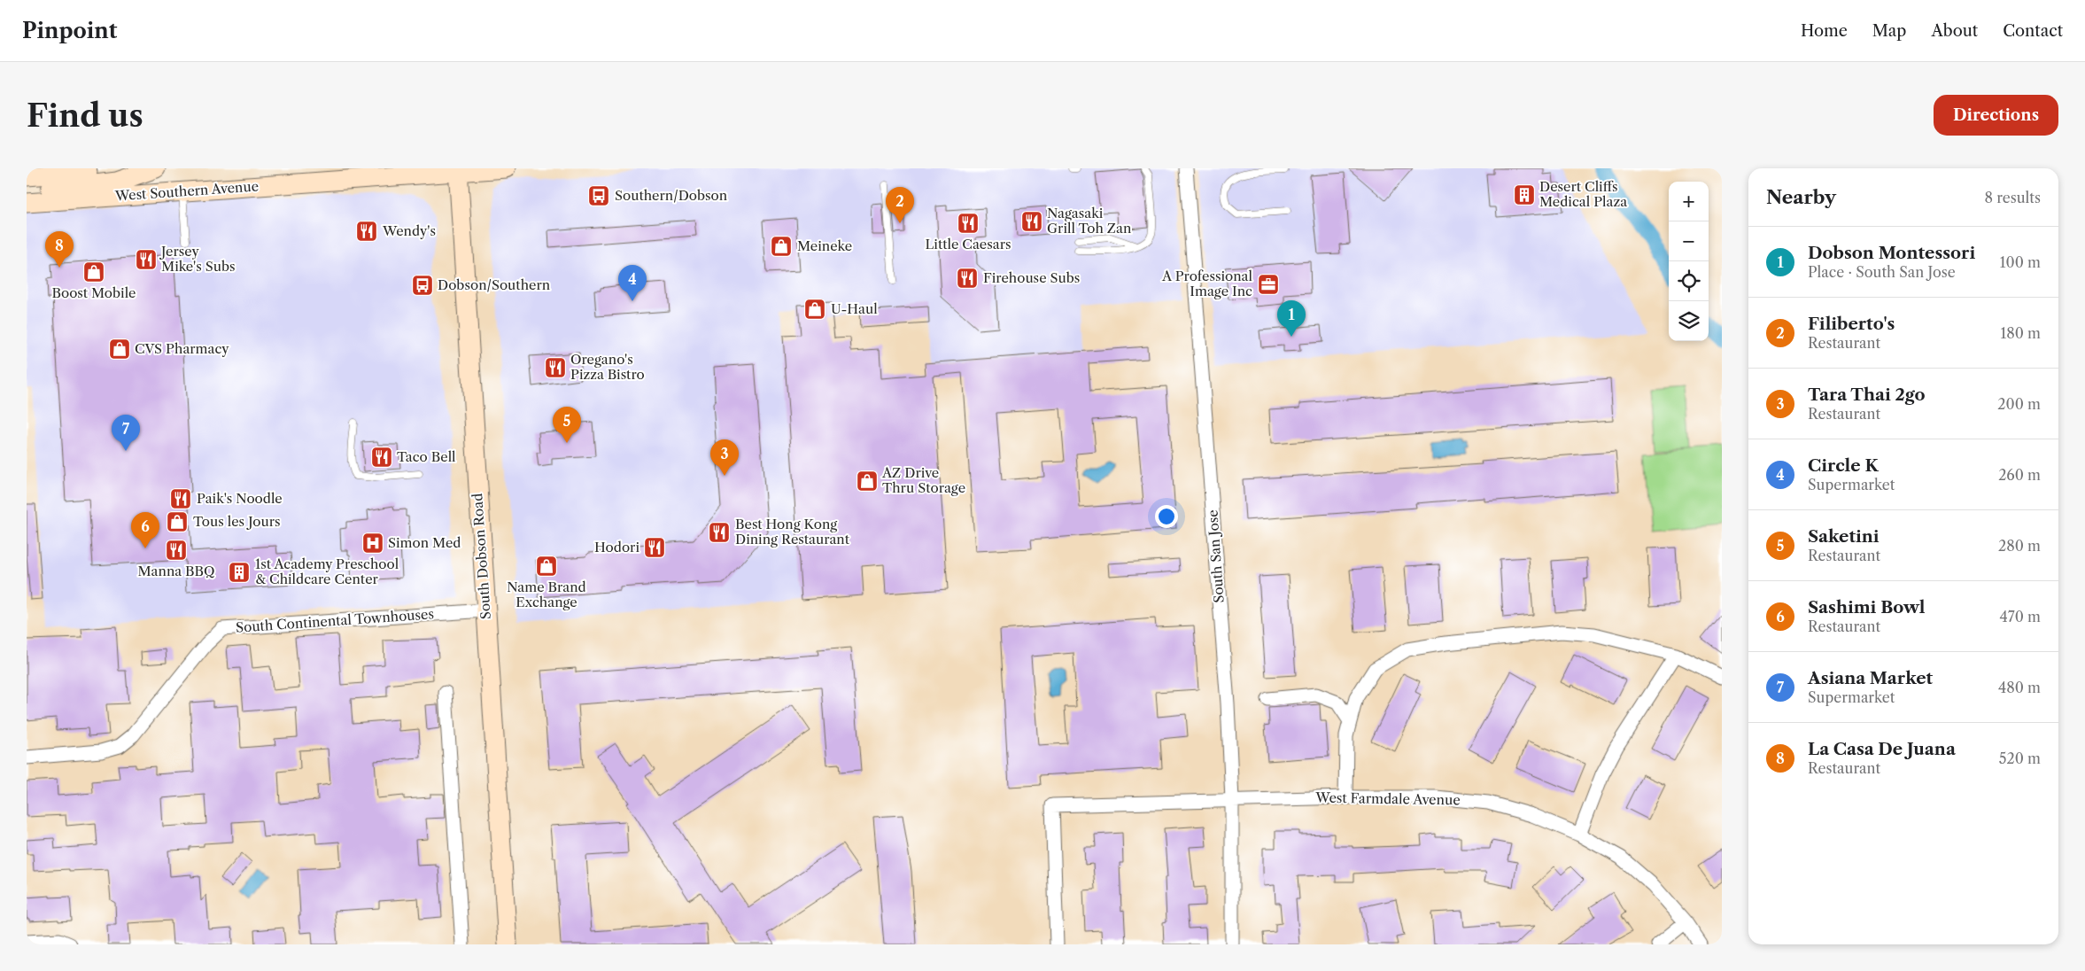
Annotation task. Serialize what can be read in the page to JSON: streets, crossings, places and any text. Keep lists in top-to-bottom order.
{
  "streets": {
    "main road": ["West Southern Avenue", "South Dobson Road"],
    "street": ["South San Jose", "South Continental Townhouses", "West Farmdale Avenue"]
  },
  "crossings": [
    ["West Southern Avenue", "South Dobson Road"],
    ["South Dobson Road", "South Continental Townhouses"],
    ["South San Jose", "West Farmdale Avenue"]
  ],
  "places": {
    "building": ["Desert Cliffs Medical Plaza", "1st Academy Preschool & Childcare Center"],
    "bus stop": ["Southern/Dobson", "Dobson/Southern"],
    "restaurant": [
      "Nagasaki Grill Toh Zan",
      "Little Caesars",
      "Wendy's",
      "Jersey Mike's Subs",
      "Firehouse Subs",
      "Oregano's Pizza Bistro",
      "Taco Bell",
      "Paik's Noodle",
      "Best Hong Kong Dining Restaurant",
      "Hodori",
      "Manna BBQ"
    ],
    "shop": [
      "Meineke",
      "Boost Mobile",
      "U-Haul",
      "CVS Pharmacy",
      "AZ Drive Thru Storage",
      "Tous les Jours",
      "Name Brand Exchange"
    ],
    "office": ["A Professional Image Inc"],
    "hospital": ["Simon Med"]
  },
  "page": {
    "header": "Pinpoint",
    "nav": [
      "Home",
      "Map",
      "About",
      "Contact"
    ],
    "buttons": "Directions",
    "title": "Find us",
    "heading": ["Nearby", "8 results"],
    "map_buttons": ["+", "−"],
    "pins": [
      "2",
      "8",
      "4",
      "1",
      "5",
      "7",
      "3",
      "6"
    ],
    "list": [
      {
        "mark": "1",
        "name": "Dobson Montessori",
        "note": "Place · South San Jose",
        "value": "100 m"
      },
      {
        "mark": "2",
        "name": "Filiberto's",
        "note": "Restaurant",
        "value": "180 m"
      },
      {
        "mark": "3",
        "name": "Tara Thai 2go",
        "note": "Restaurant",
        "value": "200 m"
      },
      {
        "mark": "4",
        "name": "Circle K",
        "note": "Supermarket",
        "value": "260 m"
      },
      {
        "mark": "5",
        "name": "Saketini",
        "note": "Restaurant",
        "value": "280 m"
      },
      {
        "mark": "6",
        "name": "Sashimi Bowl",
        "note": "Restaurant",
        "value": "470 m"
      },
      {
        "mark": "7",
        "name": "Asiana Market",
        "note": "Supermarket",
        "value": "480 m"
      },
      {
        "mark": "8",
        "name": "La Casa De Juana",
        "note": "Restaurant",
        "value": "520 m"
      }
    ]
  }
}
